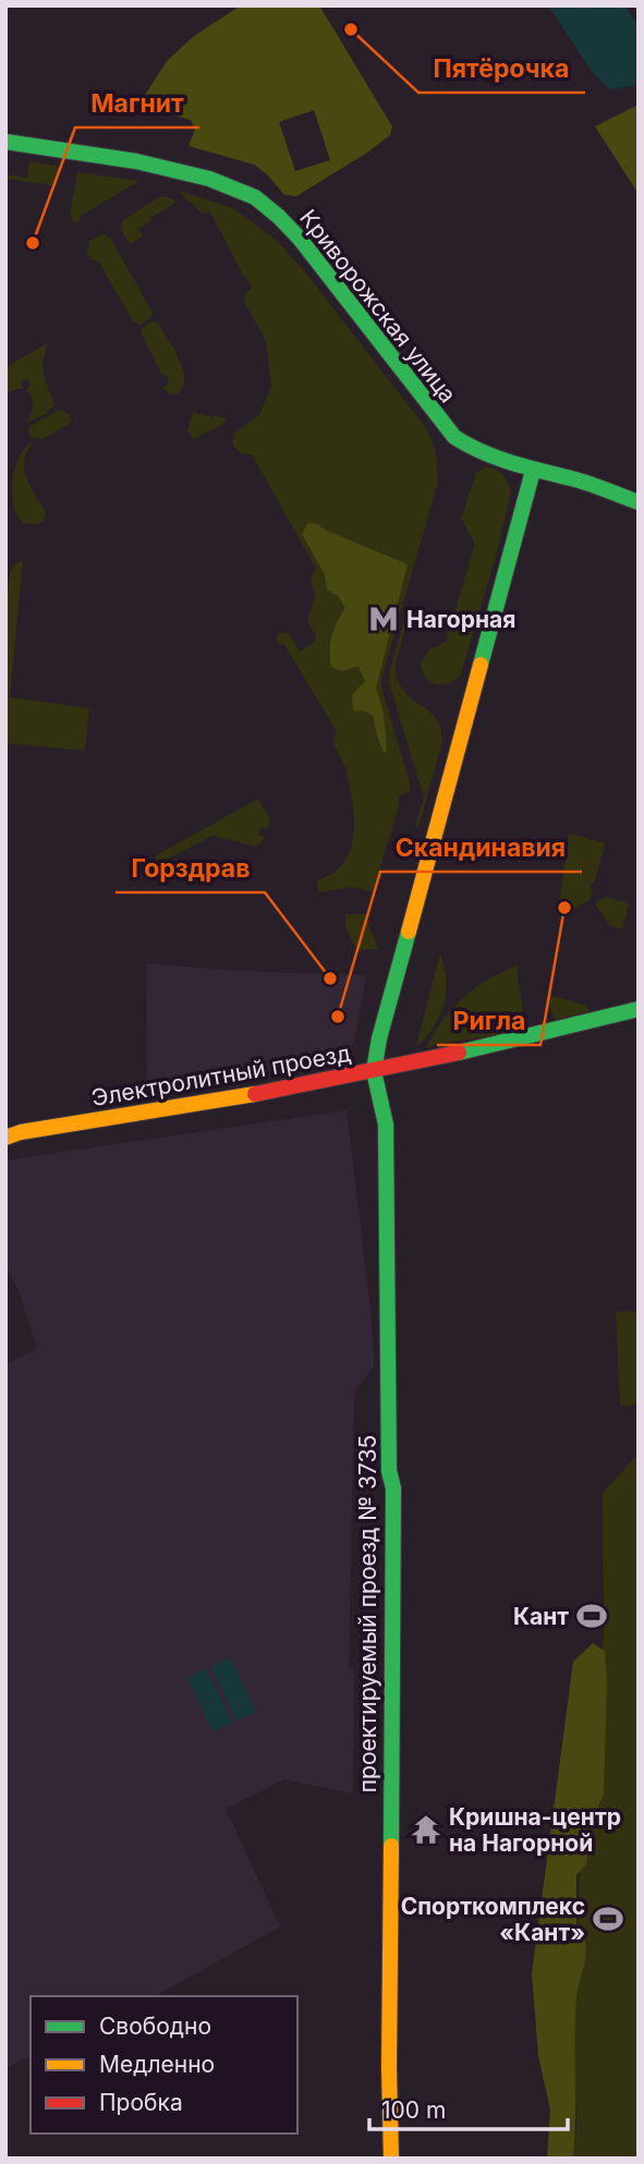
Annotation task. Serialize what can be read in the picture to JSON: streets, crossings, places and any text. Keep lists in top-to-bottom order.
{
  "streets": {
    "street": ["Криворожская улица", "Электролитный проезд", "проектируемый проезд № 3735"]
  },
  "crossings": [
    ["Криворожская улица", "Электролитный проезд"],
    ["Электролитный проезд", "проектируемый проезд № 3735"]
  ],
  "places": {
    "other": [
      "Пятёрочка",
      "Магнит",
      "Ригла",
      "Горздрав",
      "Скандинавия"
    ],
    "metro station": ["Нагорная"],
    "sports": ["Кант", "Спорткомплекс «Кант»"],
    "temple": ["Кришна-центр на Нагорной"]
  },
  "legend": ["Свободно", "Медленно", "Пробка"],
  "scale_bar": "100 m"
}
